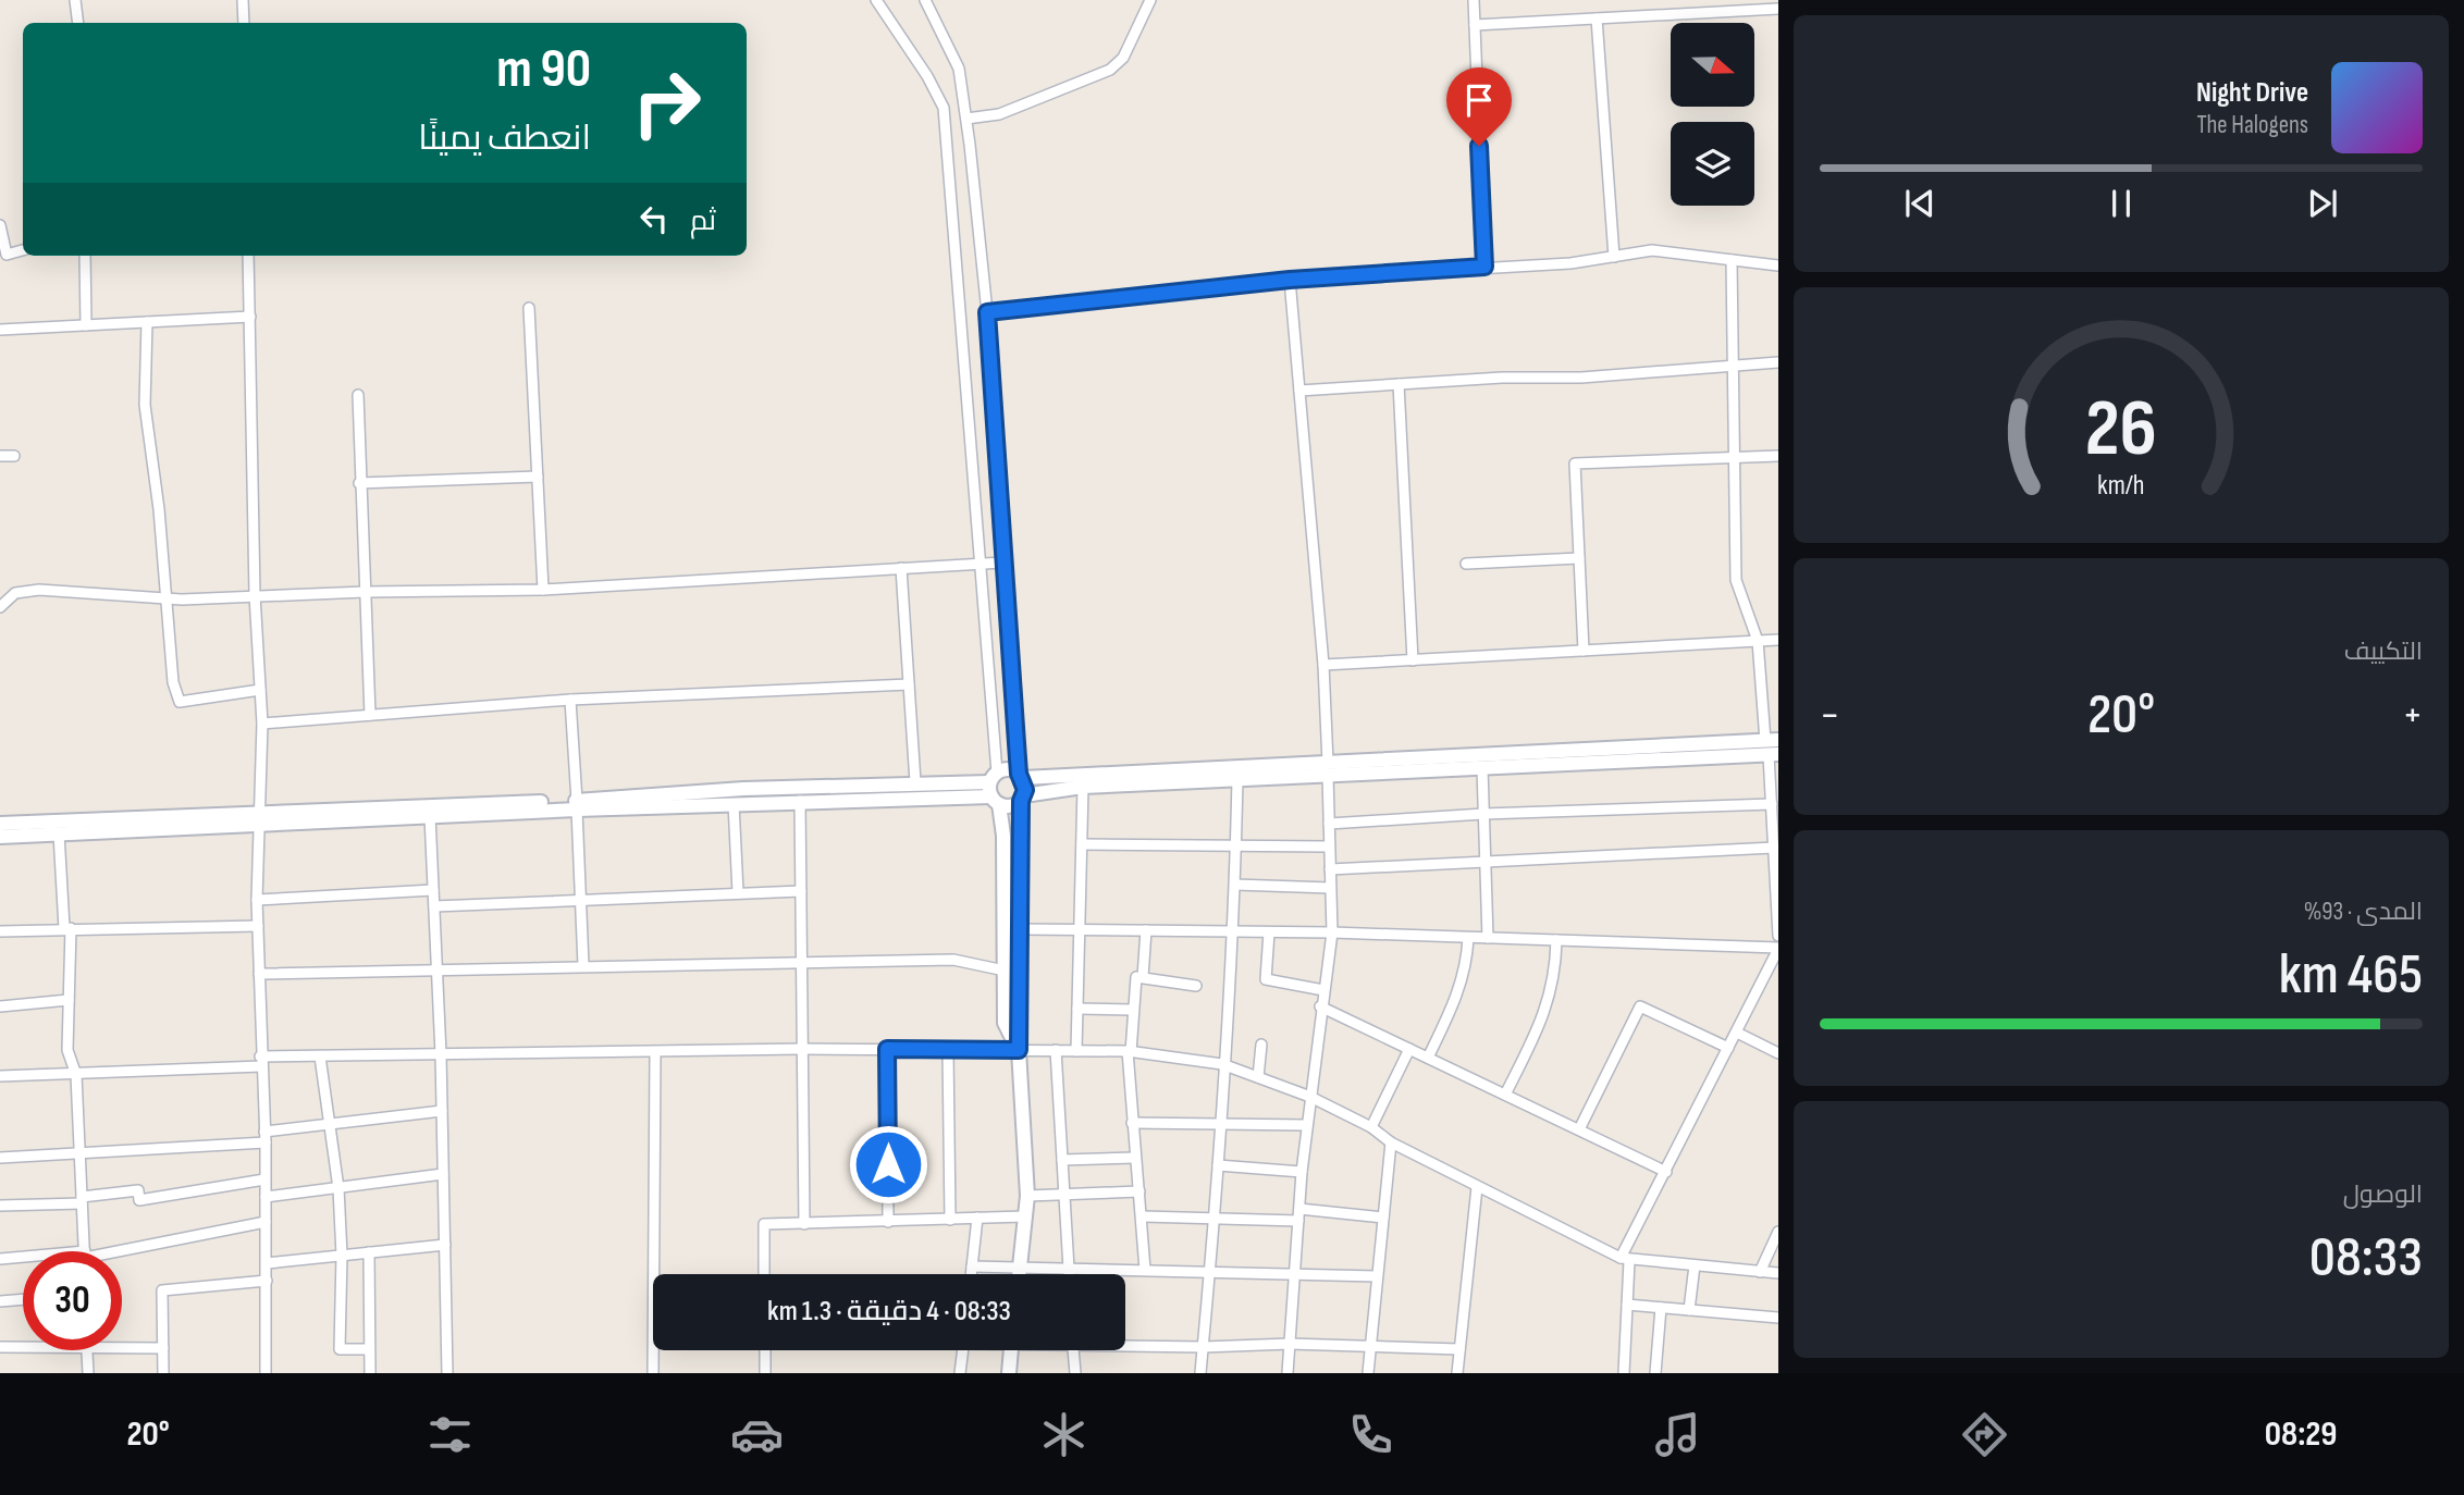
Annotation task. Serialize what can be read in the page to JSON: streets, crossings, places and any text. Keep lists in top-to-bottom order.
{
  "north": "right",
  "page": {
    "turn": ["90 m", "انعطف يمينًا"],
    "song": ["Night Drive", "The Halogens"],
    "then": "ثم",
    "tile": [
      "التكييف",
      ["المدى · 93%", "465 km"],
      ["الوصول", "08:33"]
    ],
    "heat": ["−", "20°", "+"],
    "limit": "30",
    "trip": "08:33 · 4 دقيقة · 1.3 km",
    "tabs": ["08:29", "20°"],
    "gauge": ["26", "km/h"]
  }
}
